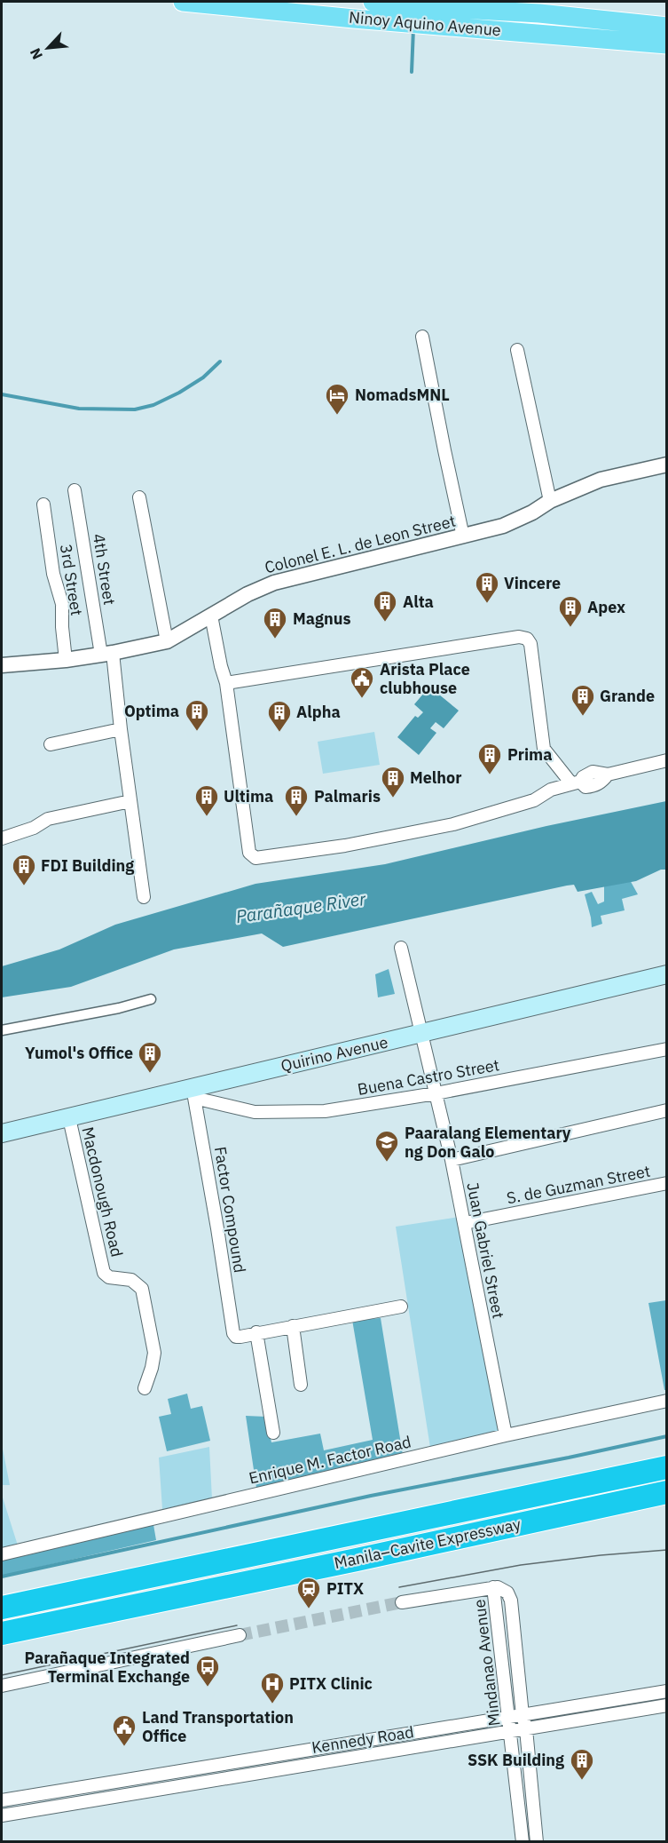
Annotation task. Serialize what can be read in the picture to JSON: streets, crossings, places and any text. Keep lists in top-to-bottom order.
{
  "streets": {
    "highway": ["Manila–Cavite Expressway"],
    "main road": ["Ninoy Aquino Avenue", "Quirino Avenue"],
    "street": [
      "Colonel E. L. de Leon Street",
      "4th Street",
      "3rd Street",
      "Buena Castro Street",
      "S. de Guzman Street",
      "Macdonough Road",
      "Factor Compound",
      "Juan Gabriel Street",
      "Enrique M. Factor Road",
      "Mindanao Avenue",
      "Kennedy Road"
    ]
  },
  "crossings": [
    ["Colonel E. L. de Leon Street", "4th Street"],
    ["Colonel E. L. de Leon Street", "3rd Street"],
    ["Quirino Avenue", "Buena Castro Street"],
    ["Quirino Avenue", "Macdonough Road"],
    ["Quirino Avenue", "Factor Compound"],
    ["Quirino Avenue", "Juan Gabriel Street"],
    ["Buena Castro Street", "Factor Compound"],
    ["Buena Castro Street", "Juan Gabriel Street"],
    ["S. de Guzman Street", "Juan Gabriel Street"],
    ["Juan Gabriel Street", "Enrique M. Factor Road"],
    ["Mindanao Avenue", "Kennedy Road"]
  ],
  "water": ["Parañaque River"],
  "places": {
    "hotel": ["NomadsMNL"],
    "building": [
      "Vincere",
      "Alta",
      "Apex",
      "Magnus",
      "Grande",
      "Optima",
      "Alpha",
      "Prima",
      "Melhor",
      "Ultima",
      "Palmaris",
      "FDI Building",
      "Yumol's Office",
      "SSK Building"
    ],
    "public building": ["Arista Place clubhouse", "Land Transportation Office"],
    "school or university": ["Paaralang Elementary ng Don Galo"],
    "station": ["PITX"],
    "bus stop": ["Parañaque Integrated Terminal Exchange"],
    "hospital": ["PITX Clinic"]
  },
  "north": "bottom left"
}
